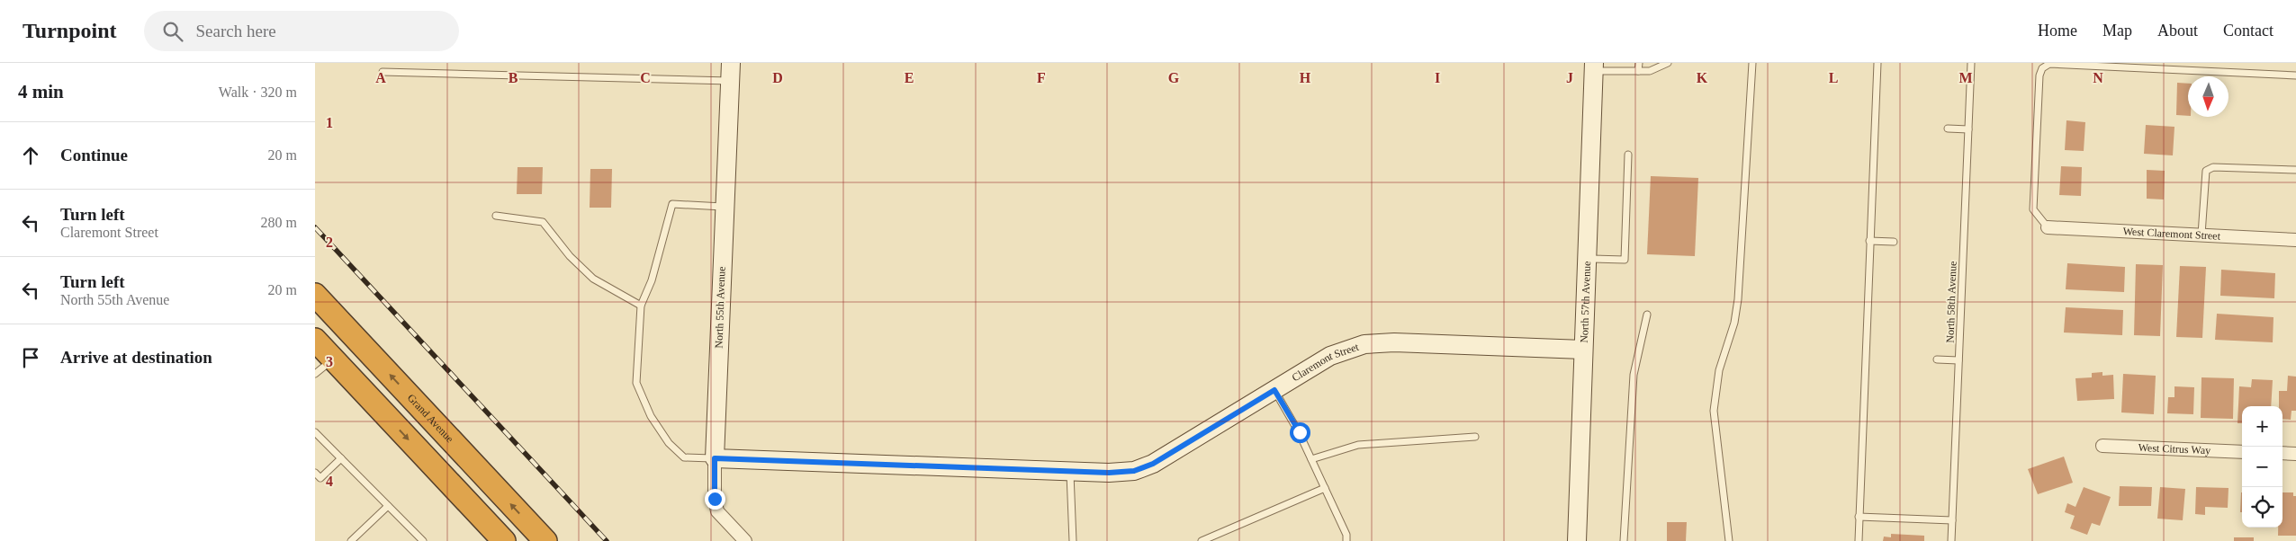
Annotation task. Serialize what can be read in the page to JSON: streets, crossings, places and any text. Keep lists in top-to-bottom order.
{
  "streets": {
    "highway": ["Grand Avenue"],
    "street": [
      "West Claremont Street",
      "North 57th Avenue",
      "North 55th Avenue",
      "Claremont Street",
      "West Citrus Way"
    ],
    "lane": ["North 58th Avenue"]
  },
  "crossings": [
    ["North 57th Avenue", "Claremont Street"],
    ["North 55th Avenue", "Claremont Street"]
  ],
  "north": "bottom",
  "page": {
    "header": "Turnpoint",
    "search": "Search here",
    "nav": [
      "Home",
      "Map",
      "About",
      "Contact"
    ],
    "heading": ["4 min", "Walk · 320 m"],
    "list": [
      ["Continue", "20 m"],
      ["Turn left", "Claremont Street", "280 m"],
      ["Turn left", "North 55th Avenue", "20 m"],
      "Arrive at destination"
    ],
    "map_buttons": ["+", "−"]
  },
  "grid": {
    "columns": [
      "A",
      "B",
      "C",
      "D",
      "E",
      "F",
      "G",
      "H",
      "I",
      "J",
      "K",
      "L",
      "M",
      "N"
    ],
    "rows": [
      "1",
      "2",
      "3",
      "4"
    ]
  }
}
